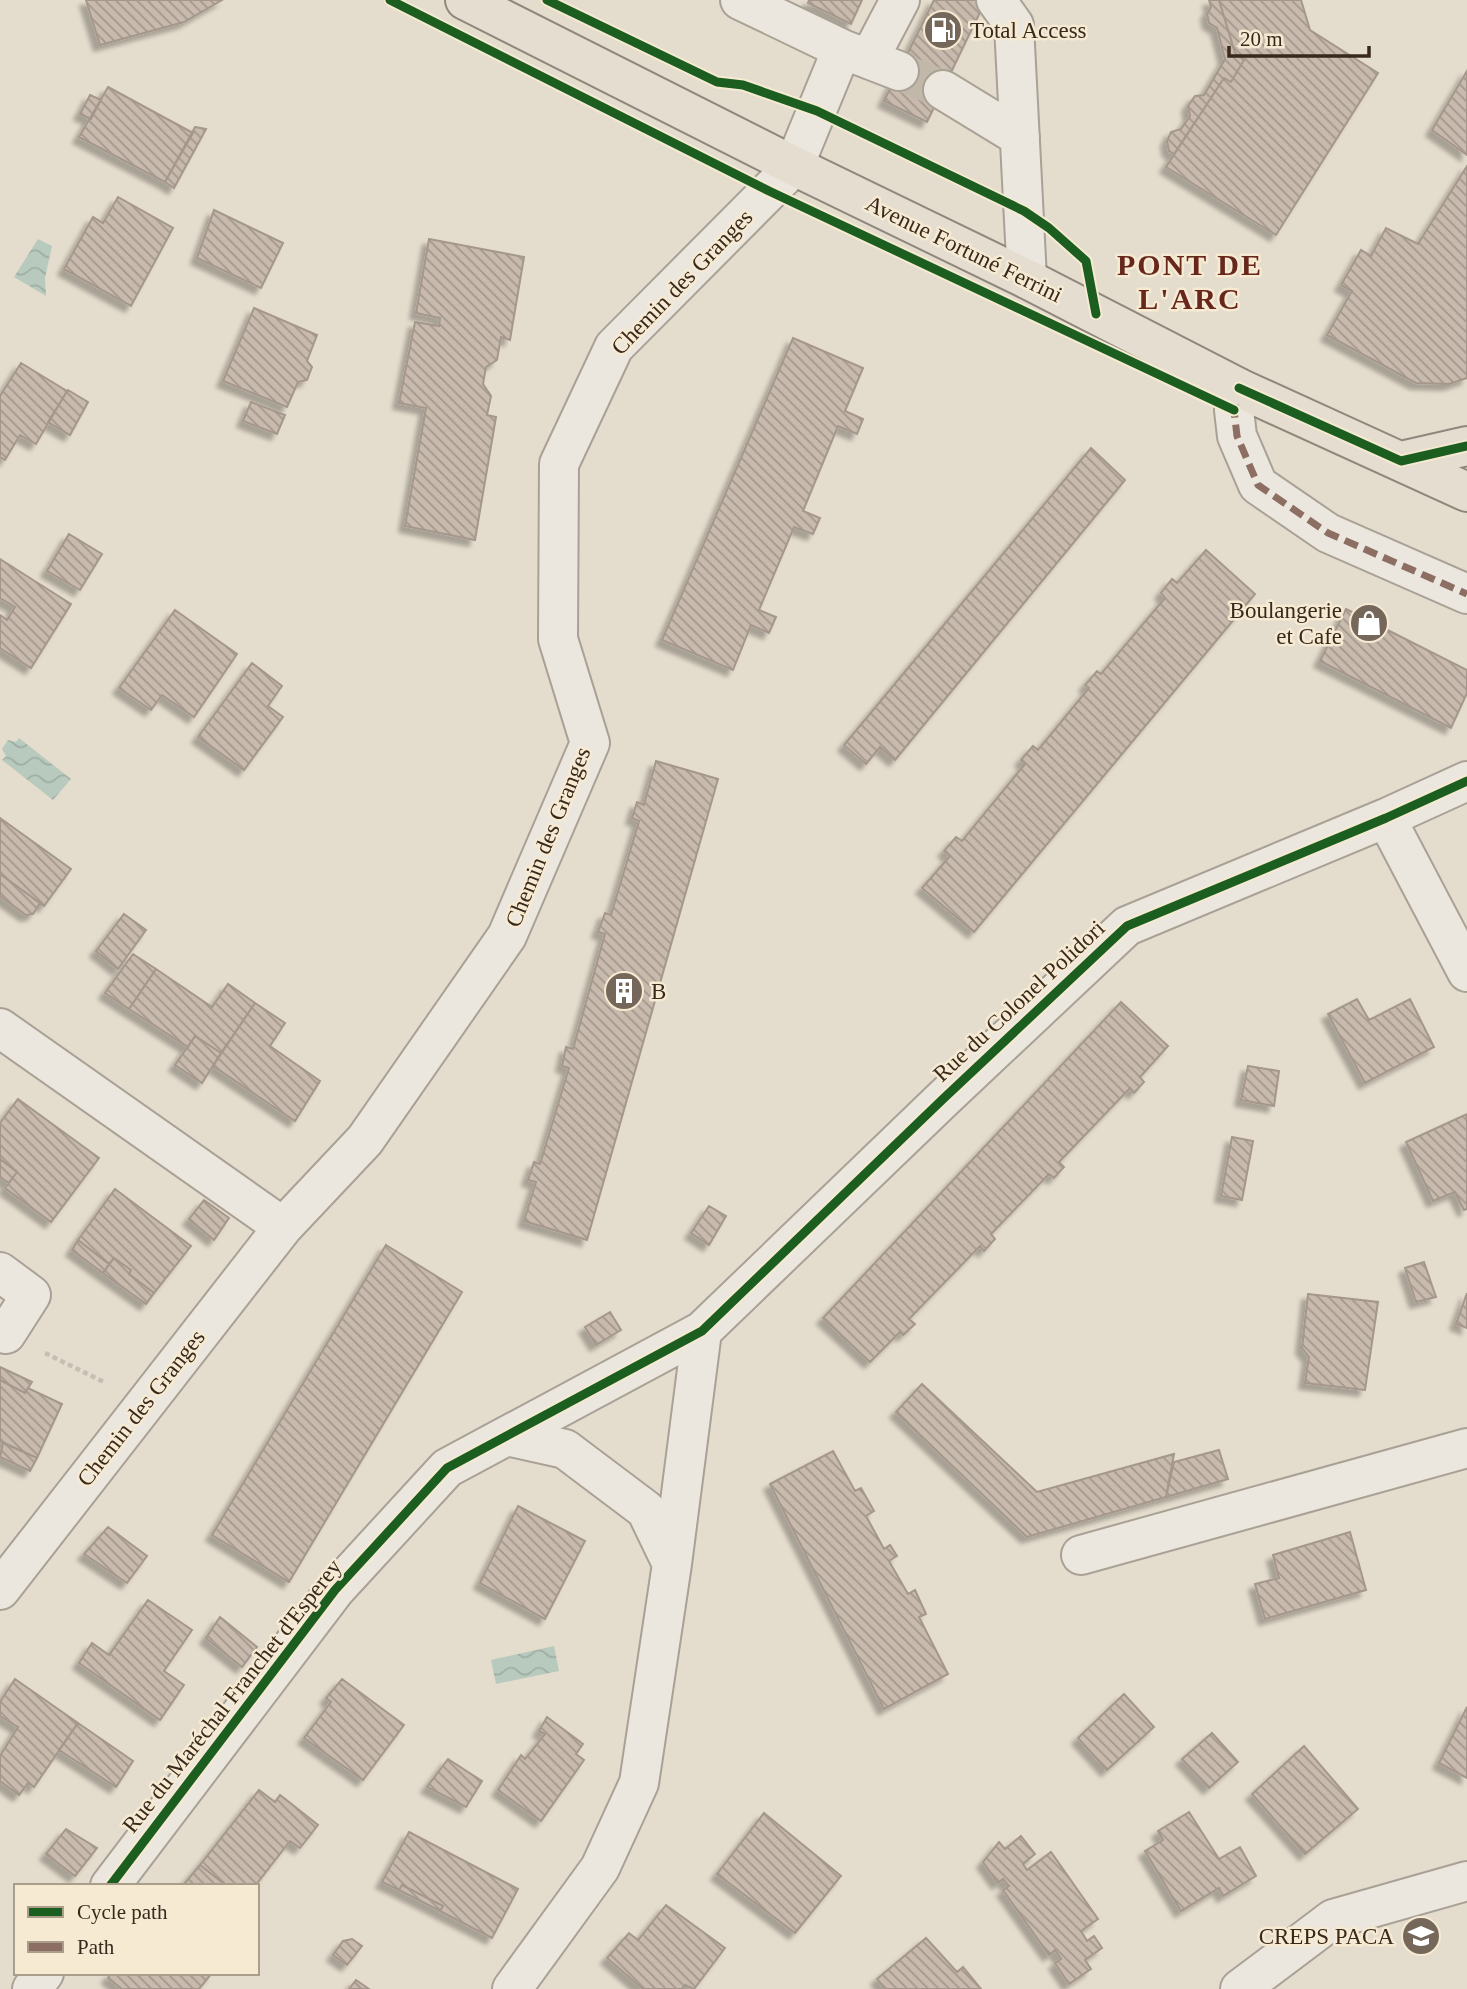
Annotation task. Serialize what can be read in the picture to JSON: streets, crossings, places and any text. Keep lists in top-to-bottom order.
{
  "streets": {
    "main road": ["Avenue Fortuné Ferrini"],
    "street": ["Chemin des Granges", "Rue du Colonel Polidori", "Rue du Maréchal Franchet d'Esperey"]
  },
  "crossings": [
    ["Avenue Fortuné Ferrini", "Chemin des Granges"],
    ["Rue du Colonel Polidori", "Rue du Maréchal Franchet d'Esperey"]
  ],
  "districts": ["PONT DE L'ARC"],
  "places": {
    "fuel station": ["Total Access"],
    "shop": ["Boulangerie et Cafe"],
    "building": ["B"],
    "school or university": ["CREPS PACA"]
  },
  "legend": ["Cycle path", "Path"],
  "scale_bar": "20 m"
}
